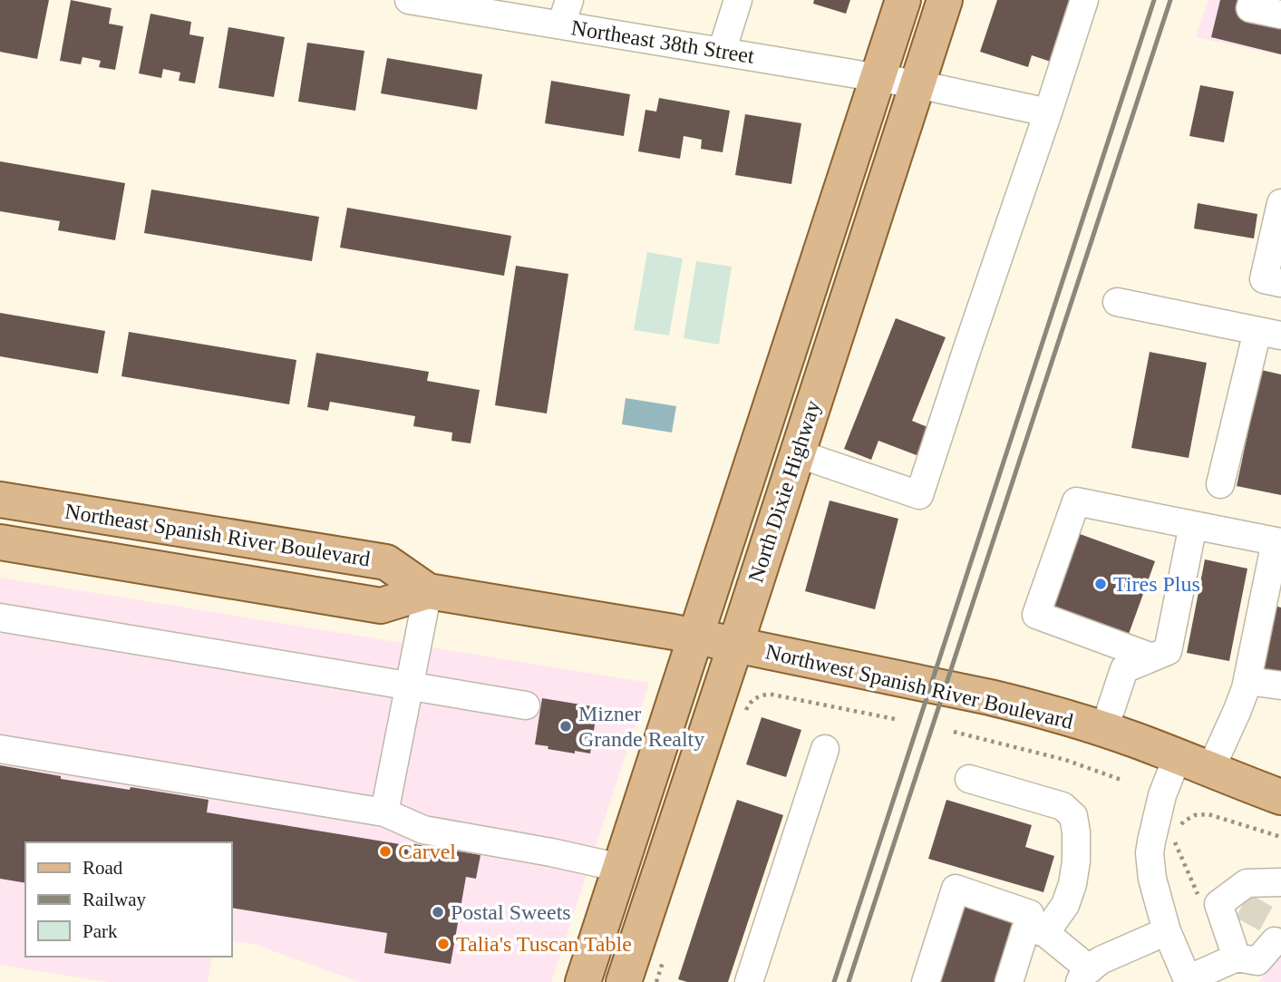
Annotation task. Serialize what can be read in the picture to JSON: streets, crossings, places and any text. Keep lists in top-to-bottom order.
{
  "streets": {
    "main road": ["North Dixie Highway", "Northeast Spanish River Boulevard", "Northwest Spanish River Boulevard"],
    "street": ["Northeast 38th Street"]
  },
  "crossings": [
    ["Northeast 38th Street", "North Dixie Highway"],
    ["North Dixie Highway", "Northeast Spanish River Boulevard"],
    ["North Dixie Highway", "Northwest Spanish River Boulevard"],
    ["Northeast Spanish River Boulevard", "Northwest Spanish River Boulevard"]
  ],
  "places": [
    "Tires Plus",
    "Mizner Grande Realty",
    "Carvel",
    "Postal Sweets",
    "Talia's Tuscan Table"
  ],
  "legend": ["Road", "Railway", "Park"]
}
